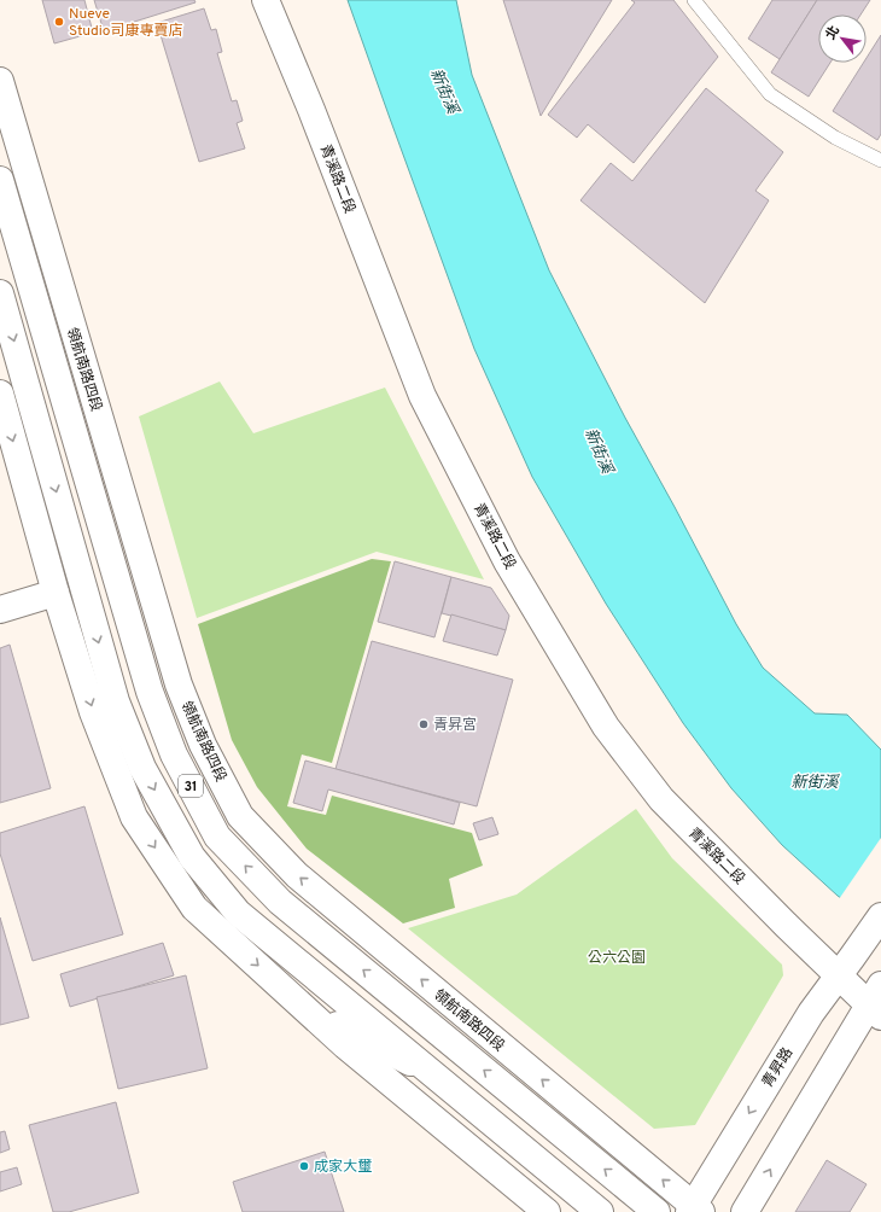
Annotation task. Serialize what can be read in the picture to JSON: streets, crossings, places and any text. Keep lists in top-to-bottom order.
{
  "streets": {
    "street": [
      "青溪路二段",
      "領航南路四段",
      "31",
      "青昇路"
    ]
  },
  "crossings": [
    ["青溪路二段", "青昇路"],
    ["領航南路四段", "青昇路"]
  ],
  "water": ["新街溪"],
  "parks": ["公六公園"],
  "places": ["Nueve Studio司康專賣店", "青昇宮", "成家大璽"],
  "north": "top left"
}
